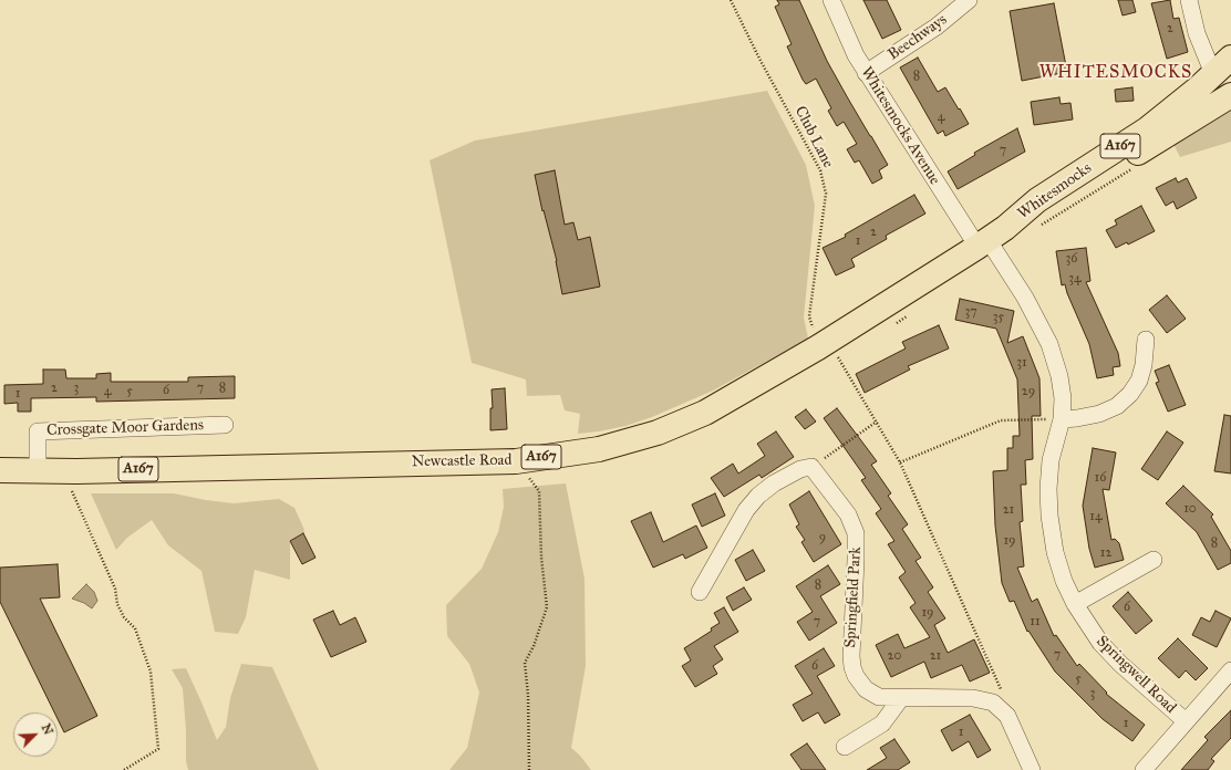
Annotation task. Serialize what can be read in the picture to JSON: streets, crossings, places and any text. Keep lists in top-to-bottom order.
{
  "streets": {
    "highway": ["A167", "Whitesmocks", "Newcastle Road"],
    "street": [
      "Beechways",
      "Whitesmocks Avenue",
      "Crossgate Moor Gardens",
      "Springfield Park",
      "Springwell Road"
    ],
    "path": ["Club Lane"]
  },
  "crossings": [
    ["Beechways", "Whitesmocks Avenue"],
    ["Whitesmocks Avenue", "Whitesmocks"],
    ["Whitesmocks Avenue", "Springwell Road"],
    ["Club Lane", "Whitesmocks"],
    ["Club Lane", "Newcastle Road"],
    ["Club Lane", "Springfield Park"],
    ["A167", "Crossgate Moor Gardens"],
    ["A167", "Newcastle Road"],
    ["Whitesmocks", "Newcastle Road"],
    ["Whitesmocks", "Springwell Road"],
    ["Crossgate Moor Gardens", "Newcastle Road"]
  ],
  "districts": ["WHITESMOCKS"],
  "house_numbers": [
    "2",
    "8",
    "4",
    "7",
    "2",
    "1",
    "36",
    "34",
    "37",
    "35",
    "31",
    "2",
    "3",
    "7",
    "8",
    "6",
    "4",
    "5",
    "29",
    "1",
    "16",
    "10",
    "21",
    "14",
    "9",
    "19",
    "8",
    "12",
    "8",
    "6",
    "19",
    "7",
    "11",
    "7",
    "20",
    "21",
    "6",
    "5",
    "3",
    "1",
    "1"
  ],
  "north": "top right"
}
